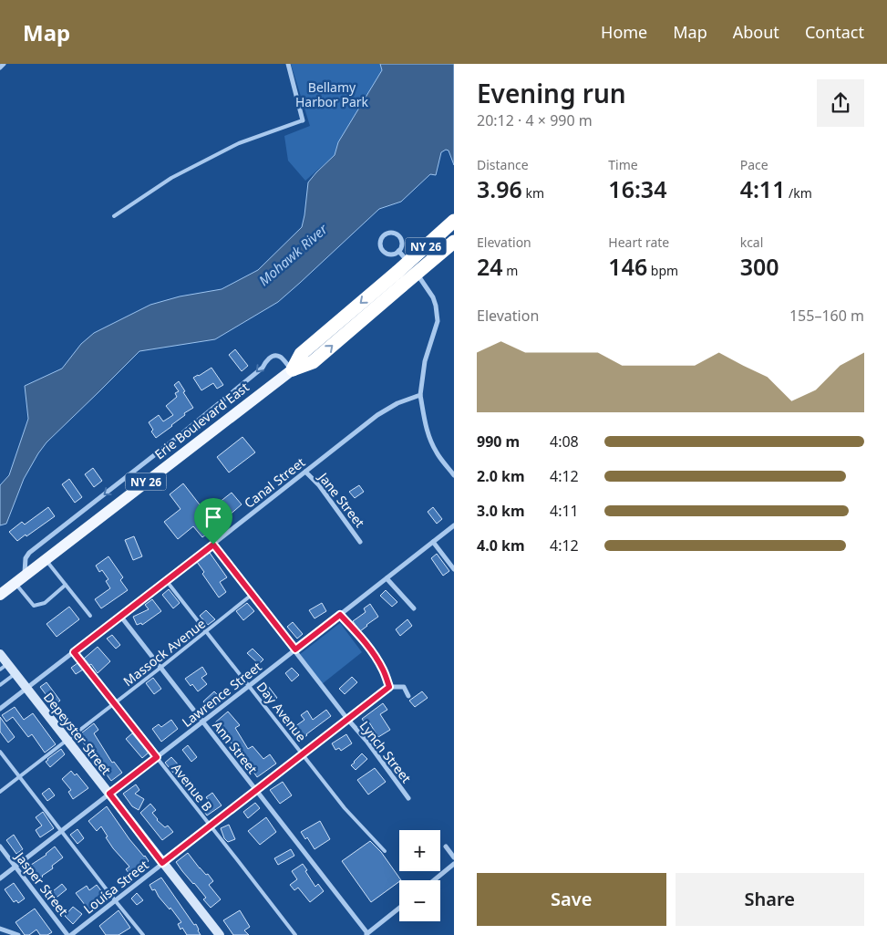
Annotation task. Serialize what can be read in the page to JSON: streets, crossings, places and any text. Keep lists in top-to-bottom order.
{
  "streets": {
    "highway": ["NY 26", "Erie Boulevard East"],
    "street": [
      "Canal Street",
      "Jane Street",
      "Lawrence Street",
      "Depeyster Street",
      "Ann Street",
      "Lynch Street",
      "Jasper Street",
      "Louisa Street"
    ],
    "lane": ["Massock Avenue", "Day Avenue", "Avenue B"]
  },
  "crossings": [
    ["Canal Street", "Jane Street"],
    ["Canal Street", "Day Avenue"],
    ["Canal Street", "Depeyster Street"],
    ["Canal Street", "Ann Street"],
    ["Canal Street", "Lynch Street"],
    ["Canal Street", "Avenue B"],
    ["Massock Avenue", "Day Avenue"],
    ["Massock Avenue", "Depeyster Street"],
    ["Massock Avenue", "Ann Street"],
    ["Massock Avenue", "Lynch Street"],
    ["Massock Avenue", "Avenue B"],
    ["Lawrence Street", "Day Avenue"],
    ["Lawrence Street", "Depeyster Street"],
    ["Lawrence Street", "Ann Street"],
    ["Lawrence Street", "Lynch Street"],
    ["Lawrence Street", "Avenue B"],
    ["Lawrence Street", "Jasper Street"],
    ["Day Avenue", "Louisa Street"],
    ["Depeyster Street", "Louisa Street"],
    ["Ann Street", "Louisa Street"],
    ["Lynch Street", "Louisa Street"],
    ["Avenue B", "Louisa Street"],
    ["Jasper Street", "Louisa Street"]
  ],
  "water": ["Mohawk River"],
  "parks": ["Bellamy Harbor Park"],
  "page": {
    "header": "Map",
    "nav": [
      "Home",
      "Map",
      "About",
      "Contact"
    ],
    "heading": ["Evening run", "20:12 · 4 × 990 m"],
    "stats": [
      ["Distance", "3.96 km"],
      ["Time", "16:34"],
      ["Pace", "4:11 /km"],
      ["Elevation", "24 m"],
      ["Heart rate", "146 bpm"],
      ["kcal", "300"]
    ],
    "chart": ["Elevation", "155–160 m"],
    "list": [
      {
        "name": "990 m",
        "note": "4:08"
      },
      {
        "name": "2.0 km",
        "note": "4:12"
      },
      {
        "name": "3.0 km",
        "note": "4:11"
      },
      {
        "name": "4.0 km",
        "note": "4:12"
      }
    ],
    "map_buttons": ["+", "−"],
    "buttons": ["Save", "Share"]
  }
}
